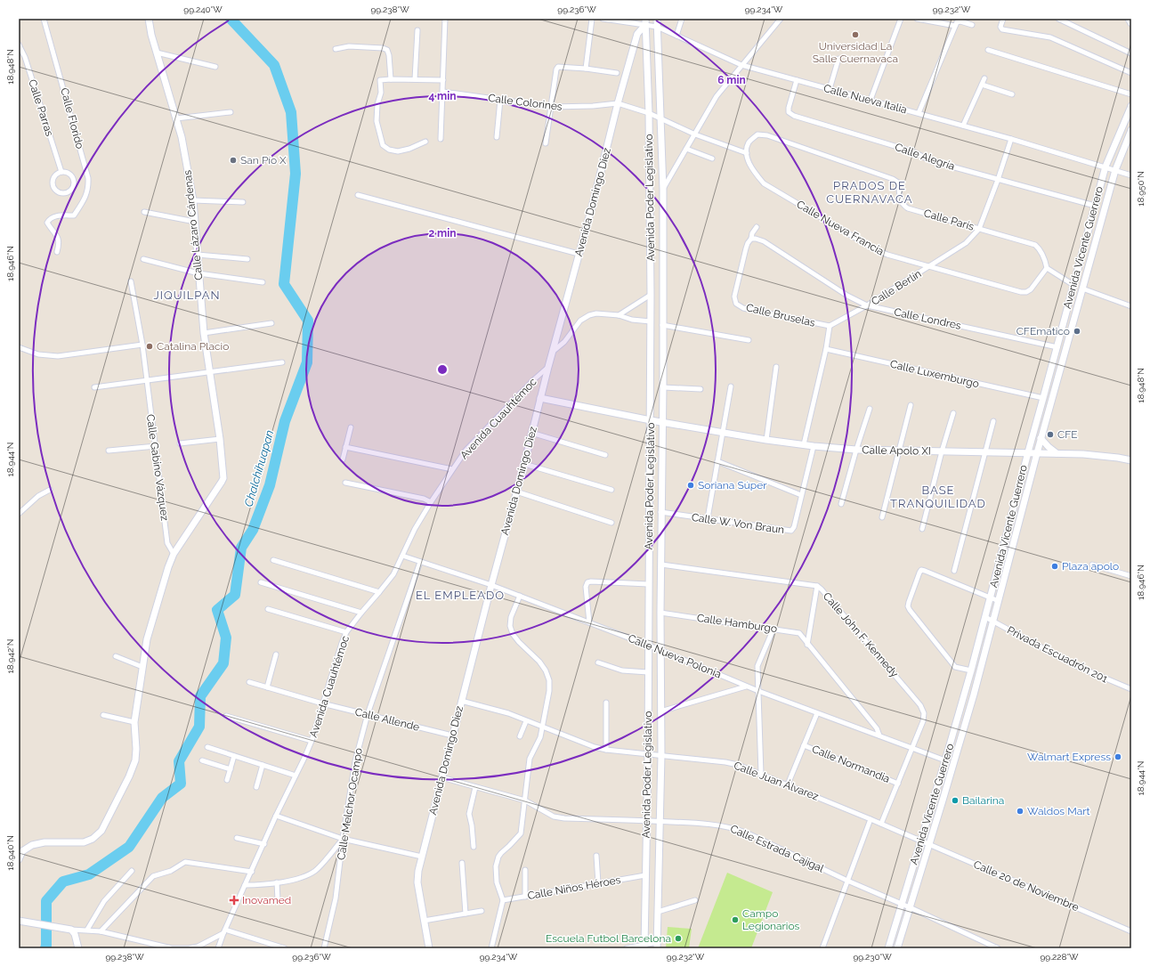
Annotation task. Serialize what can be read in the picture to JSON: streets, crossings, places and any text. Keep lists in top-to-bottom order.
{
  "streets": {
    "main road": [
      "Avenida Poder Legislativo",
      "Avenida Domingo Diez",
      "Calle Lázaro Cárdenas",
      "Avenida Vicente Guerrero",
      "Calle Apolo XI"
    ],
    "street": [
      "Calle Nueva Italia",
      "Calle Colorines",
      "Calle Parras",
      "Calle Florido",
      "Calle Alegría",
      "Calle París",
      "Calle Nueva Francia",
      "Calle Berlín",
      "Calle Bruselas",
      "Calle Londres",
      "Calle Luxemburgo",
      "Avenida Cuauhtémoc",
      "Calle Gabino Vázquez",
      "Calle W. Von Braun",
      "Calle Hamburgo",
      "Calle John F. Kennedy",
      "Privada Escuadrón 201",
      "Calle Nueva Polonia",
      "Calle Allende",
      "Calle Normandia",
      "Calle Juan Álvarez",
      "Calle Melchor Ocampo",
      "Calle Estrada Cajigal",
      "Calle 20 de Noviembre",
      "Calle Niños Héroes"
    ]
  },
  "crossings": [
    ["Calle Nueva Italia", "Calle Alegría"],
    ["Calle Nueva Italia", "Avenida Poder Legislativo"],
    ["Calle Nueva Italia", "Avenida Domingo Diez"],
    ["Calle Nueva Italia", "Avenida Vicente Guerrero"],
    ["Calle Nueva Italia", "Calle Berlín"],
    ["Calle Colorines", "Avenida Poder Legislativo"],
    ["Calle Colorines", "Avenida Domingo Diez"],
    ["Calle Alegría", "Avenida Vicente Guerrero"],
    ["Calle Alegría", "Calle Berlín"],
    ["Avenida Poder Legislativo", "Avenida Domingo Diez"],
    ["Avenida Poder Legislativo", "Calle Apolo XI"],
    ["Avenida Poder Legislativo", "Calle W. Von Braun"],
    ["Avenida Poder Legislativo", "Calle Hamburgo"],
    ["Avenida Poder Legislativo", "Calle John F. Kennedy"],
    ["Avenida Poder Legislativo", "Calle Nueva Polonia"],
    ["Avenida Poder Legislativo", "Calle Juan Álvarez"],
    ["Avenida Poder Legislativo", "Calle Estrada Cajigal"],
    ["Avenida Poder Legislativo", "Calle Niños Héroes"],
    ["Avenida Domingo Diez", "Avenida Cuauhtémoc"],
    ["Avenida Domingo Diez", "Calle Apolo XI"],
    ["Avenida Domingo Diez", "Calle Nueva Polonia"],
    ["Avenida Domingo Diez", "Calle Allende"],
    ["Avenida Domingo Diez", "Calle Juan Álvarez"],
    ["Avenida Domingo Diez", "Calle Estrada Cajigal"],
    ["Calle París", "Calle Nueva Francia"],
    ["Calle París", "Calle Berlín"],
    ["Calle Lázaro Cárdenas", "Calle Gabino Vázquez"],
    ["Calle Nueva Francia", "Calle Berlín"],
    ["Avenida Vicente Guerrero", "Calle Londres"],
    ["Avenida Vicente Guerrero", "Calle Luxemburgo"],
    ["Avenida Vicente Guerrero", "Calle Apolo XI"],
    ["Avenida Vicente Guerrero", "Privada Escuadrón 201"],
    ["Avenida Vicente Guerrero", "Calle Nueva Polonia"],
    ["Avenida Vicente Guerrero", "Calle Juan Álvarez"],
    ["Avenida Vicente Guerrero", "Calle Estrada Cajigal"],
    ["Avenida Vicente Guerrero", "Calle 20 de Noviembre"],
    ["Calle Berlín", "Calle Bruselas"],
    ["Calle Berlín", "Calle Londres"],
    ["Calle Bruselas", "Calle Londres"],
    ["Avenida Cuauhtémoc", "Calle Nueva Polonia"],
    ["Avenida Cuauhtémoc", "Calle Allende"],
    ["Calle Apolo XI", "Calle W. Von Braun"],
    ["Calle Hamburgo", "Calle Nueva Polonia"],
    ["Calle John F. Kennedy", "Calle Nueva Polonia"],
    ["Calle John F. Kennedy", "Calle Normandia"],
    ["Calle John F. Kennedy", "Calle Juan Álvarez"],
    ["Calle Nueva Polonia", "Calle Melchor Ocampo"],
    ["Calle Allende", "Calle Melchor Ocampo"],
    ["Calle Juan Álvarez", "Calle 20 de Noviembre"]
  ],
  "districts": [
    "PRADOS DE CUERNAVACA",
    "JIQUILPAN",
    "BASE TRANQUILIDAD",
    "EL EMPLEADO"
  ],
  "water": ["Chalchihuapan"],
  "places": {
    "other": [
      "Universidad La Salle Cuernavaca",
      "San Pío X",
      "CFEmatico",
      "Catalina Placio",
      "CFE",
      "Soriana Súper",
      "Plaza apolo",
      "Walmart Express",
      "Bailarina",
      "Waldos Mart",
      "Campo Legionarios",
      "Escuela Futbol Barcelona"
    ],
    "health": ["Inovamed"]
  },
  "coordinates": [
    "99.240°W",
    "99.238°W",
    "99.236°W",
    "99.234°W",
    "99.232°W",
    "18.948°N",
    "18.950°N",
    "18.946°N",
    "18.944°N",
    "18.942°N",
    "18.940°N",
    "99.230°W",
    "99.228°W"
  ],
  "rings": ["6 min", "4 min", "2 min"]
}
